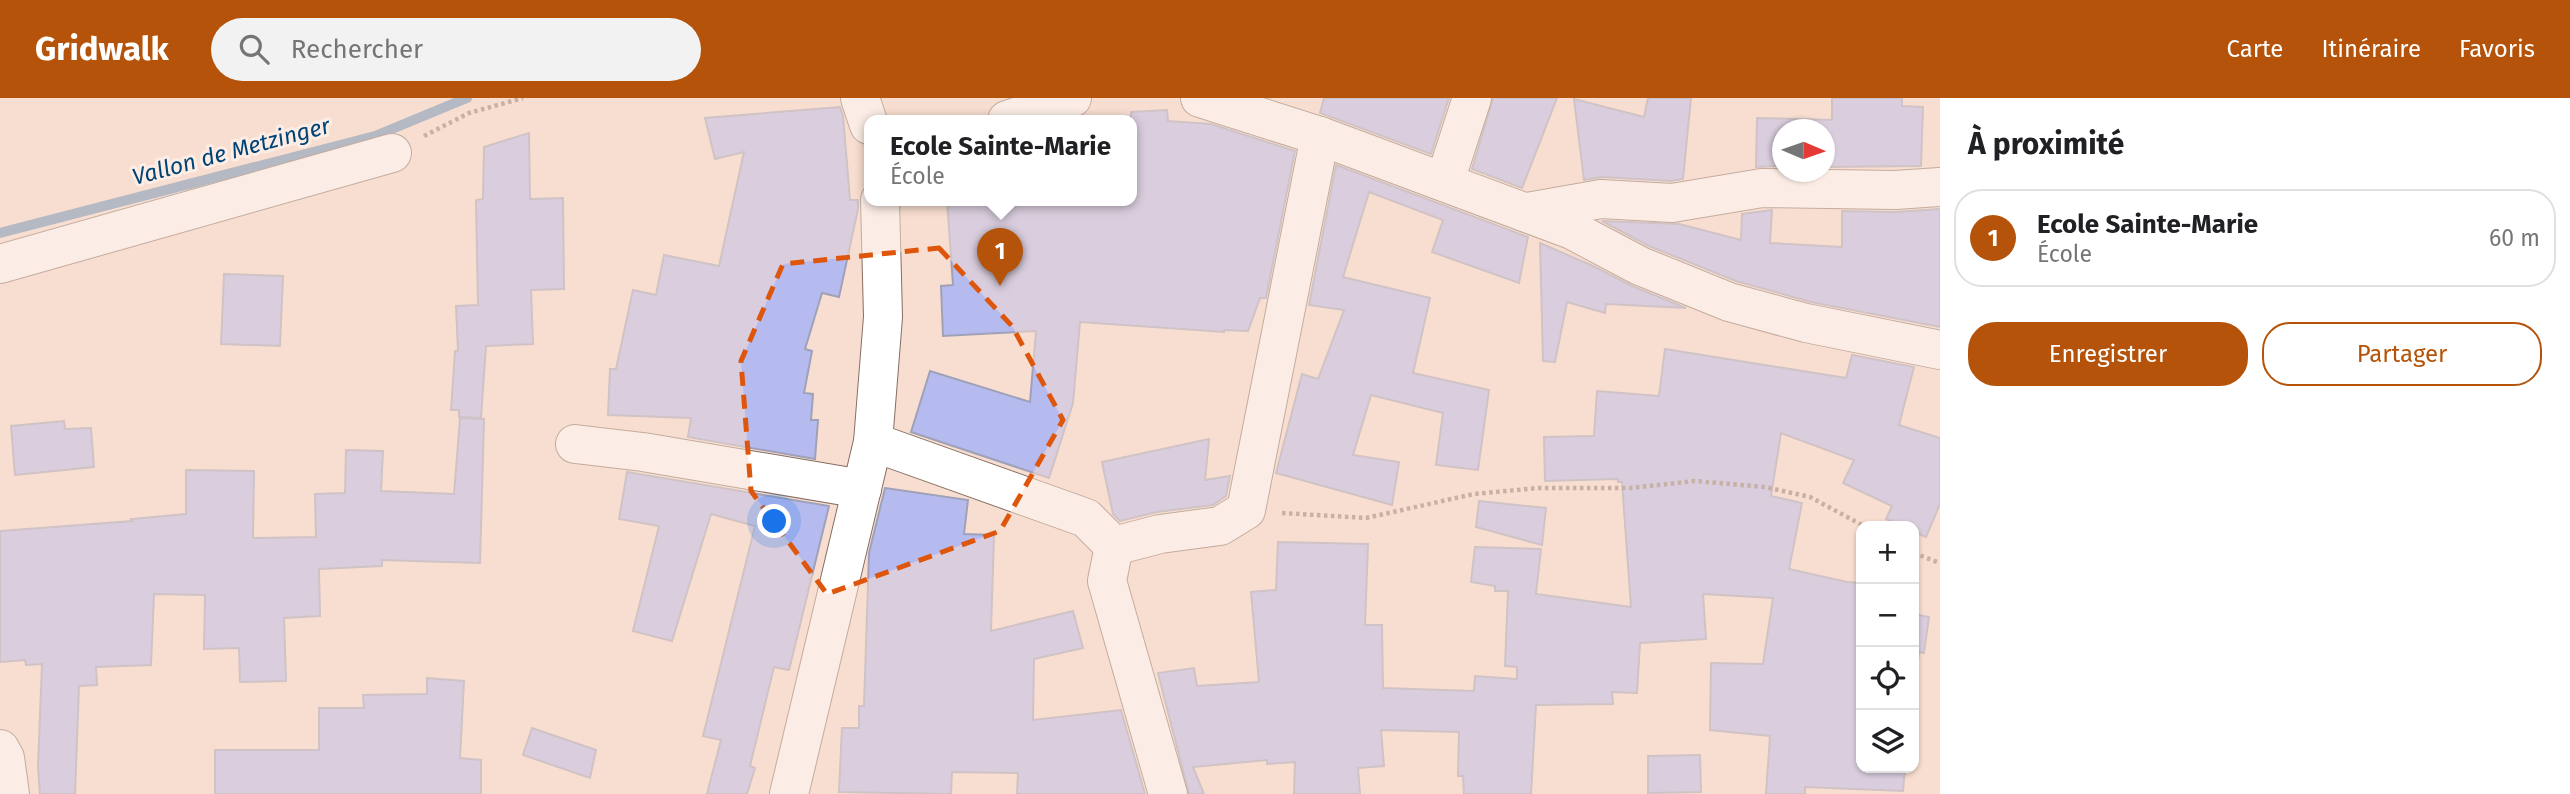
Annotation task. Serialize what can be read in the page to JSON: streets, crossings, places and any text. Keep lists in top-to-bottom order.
{
  "water": ["Vallon de Metzinger"],
  "north": "right",
  "page": {
    "header": "Gridwalk",
    "search": "Rechercher",
    "nav": ["Carte", "Itinéraire", "Favoris"],
    "heading": "À proximité",
    "popup": ["Ecole Sainte-Marie", "École"],
    "list": [
      {
        "mark": "1",
        "name": "Ecole Sainte-Marie",
        "note": "École",
        "value": "60 m"
      }
    ],
    "pins": "1",
    "buttons": ["Enregistrer", "Partager"],
    "map_buttons": ["+", "−"]
  }
}
